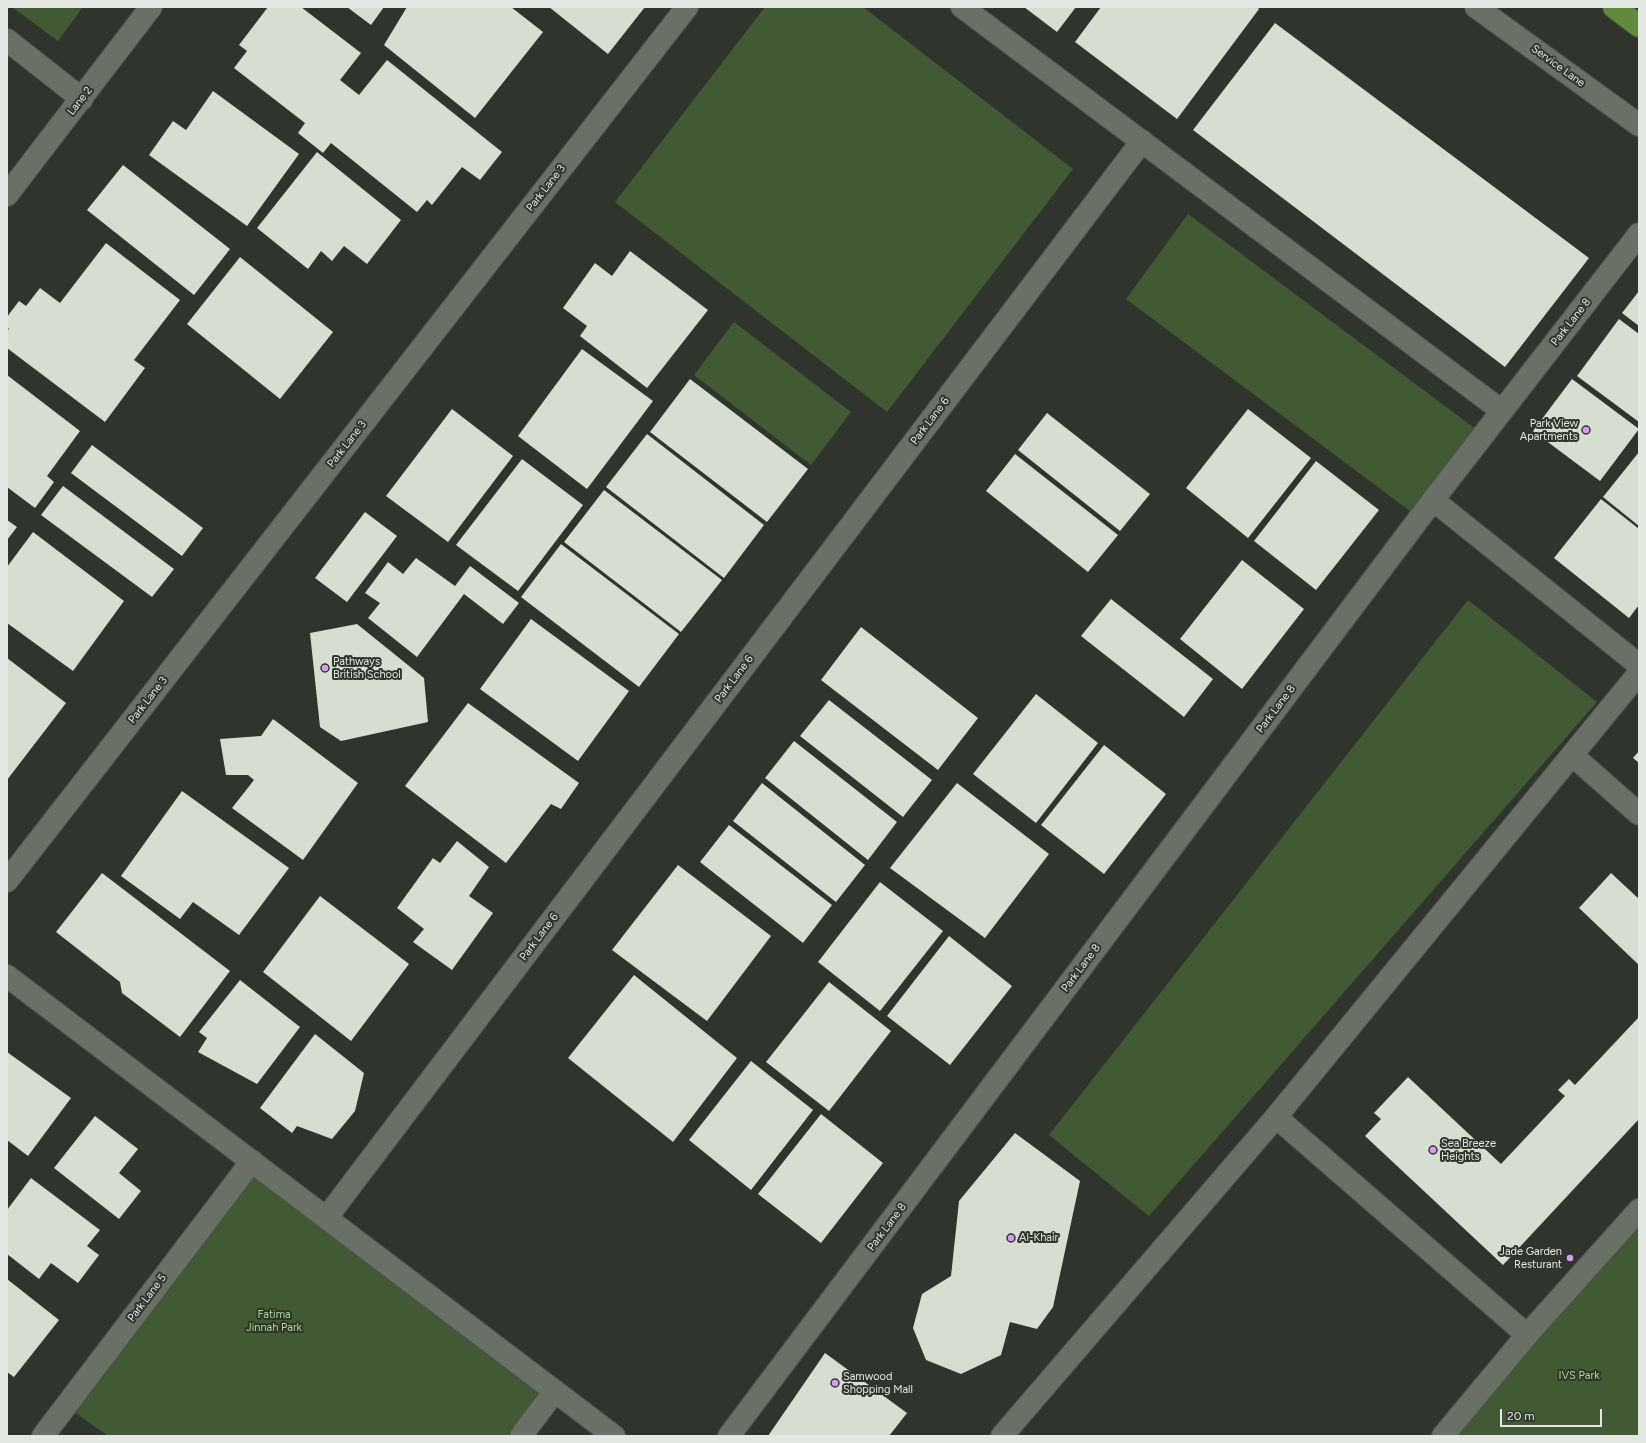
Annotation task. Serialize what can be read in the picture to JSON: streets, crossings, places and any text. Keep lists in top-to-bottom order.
{
  "streets": {
    "street": [
      "Service Lane",
      "Lane 2",
      "Park Lane 3",
      "Park Lane 8",
      "Park Lane 6",
      "Park Lane 5"
    ]
  },
  "parks": ["Fatima Jinnah Park", "IVS Park"],
  "places": [
    "Park View Apartments",
    "Pathways British School",
    "Sea Breeze Heights",
    "Al-Khair",
    "Jade Garden Resturant",
    "Samwood Shopping Mall"
  ],
  "scale_bar": "20 m"
}
